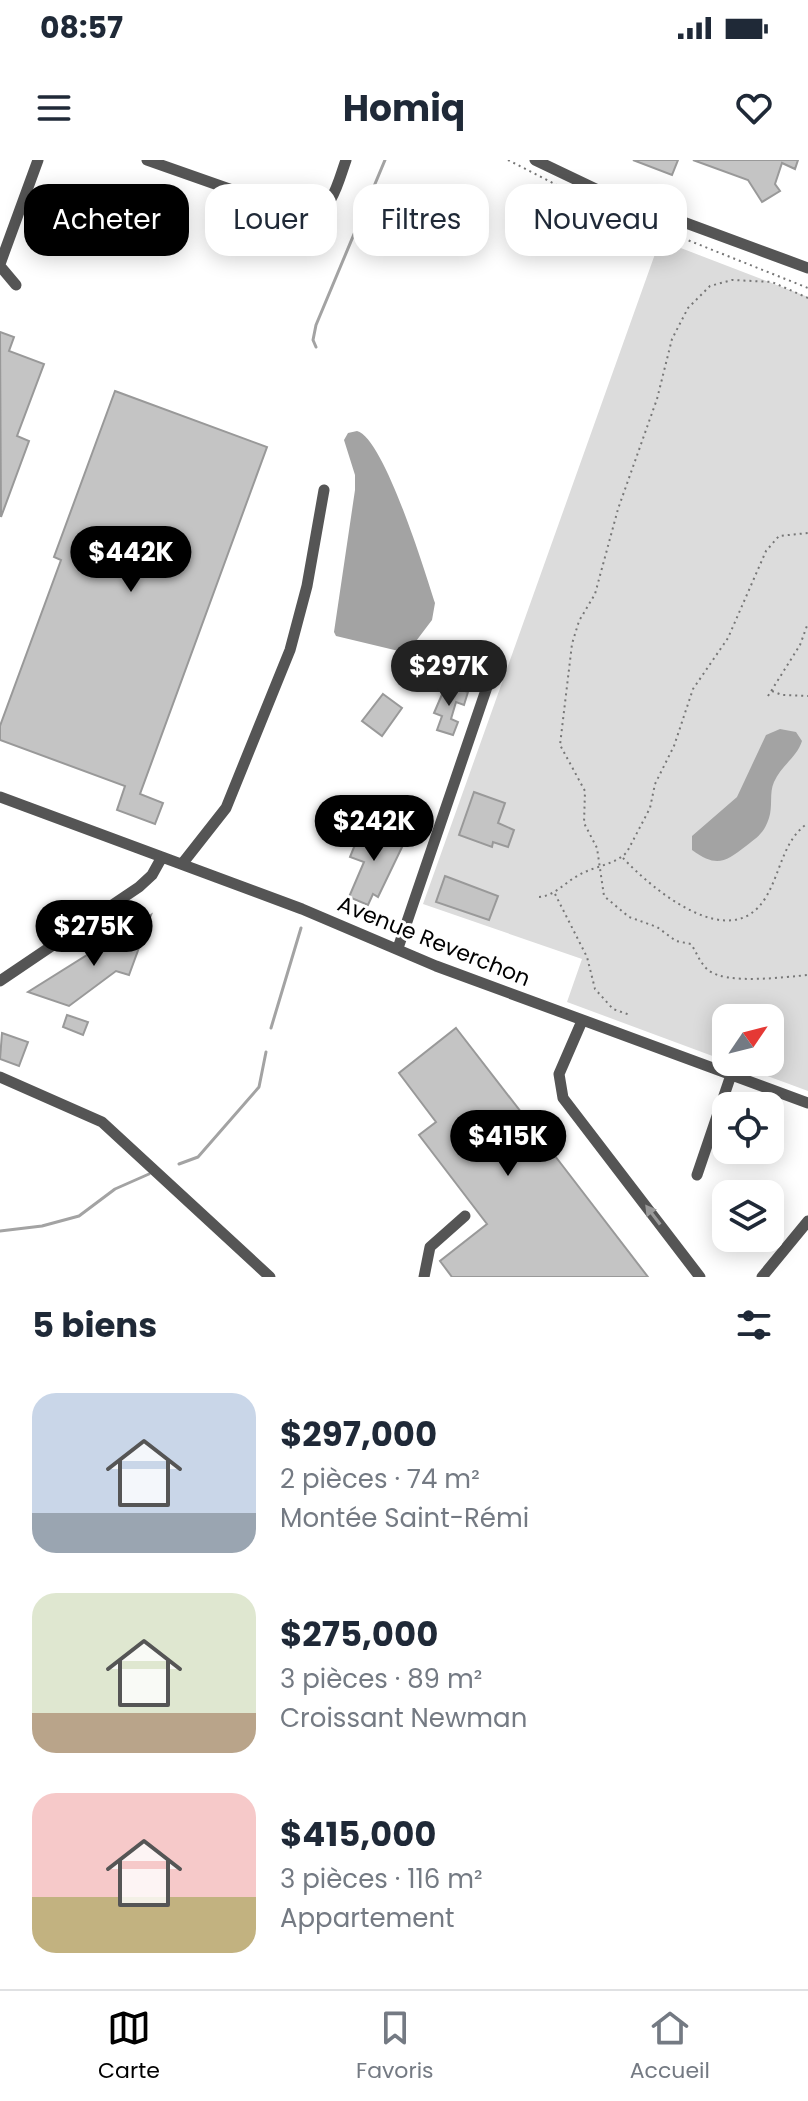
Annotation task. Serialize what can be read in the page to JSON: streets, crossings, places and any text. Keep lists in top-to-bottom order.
{
  "streets": {
    "street": ["Avenue Reverchon"]
  },
  "north": "top right",
  "page": {
    "status": "08:57",
    "header": "Homiq",
    "chip": [
      "Acheter",
      "Louer",
      "Filtres",
      "Nouveau"
    ],
    "price": [
      "$442K",
      "$297K",
      "$242K",
      "$275K",
      "$415K"
    ],
    "heading": "5 biens",
    "list": [
      {
        "name": "$297,000",
        "note": "2 pièces · 74 m² · Montée Saint-Rémi"
      },
      {
        "name": "$275,000",
        "note": "3 pièces · 89 m² · Croissant Newman"
      },
      {
        "name": "$415,000",
        "note": "3 pièces · 116 m² · Appartement"
      }
    ],
    "tabs": ["Carte", "Favoris", "Accueil"]
  }
}
